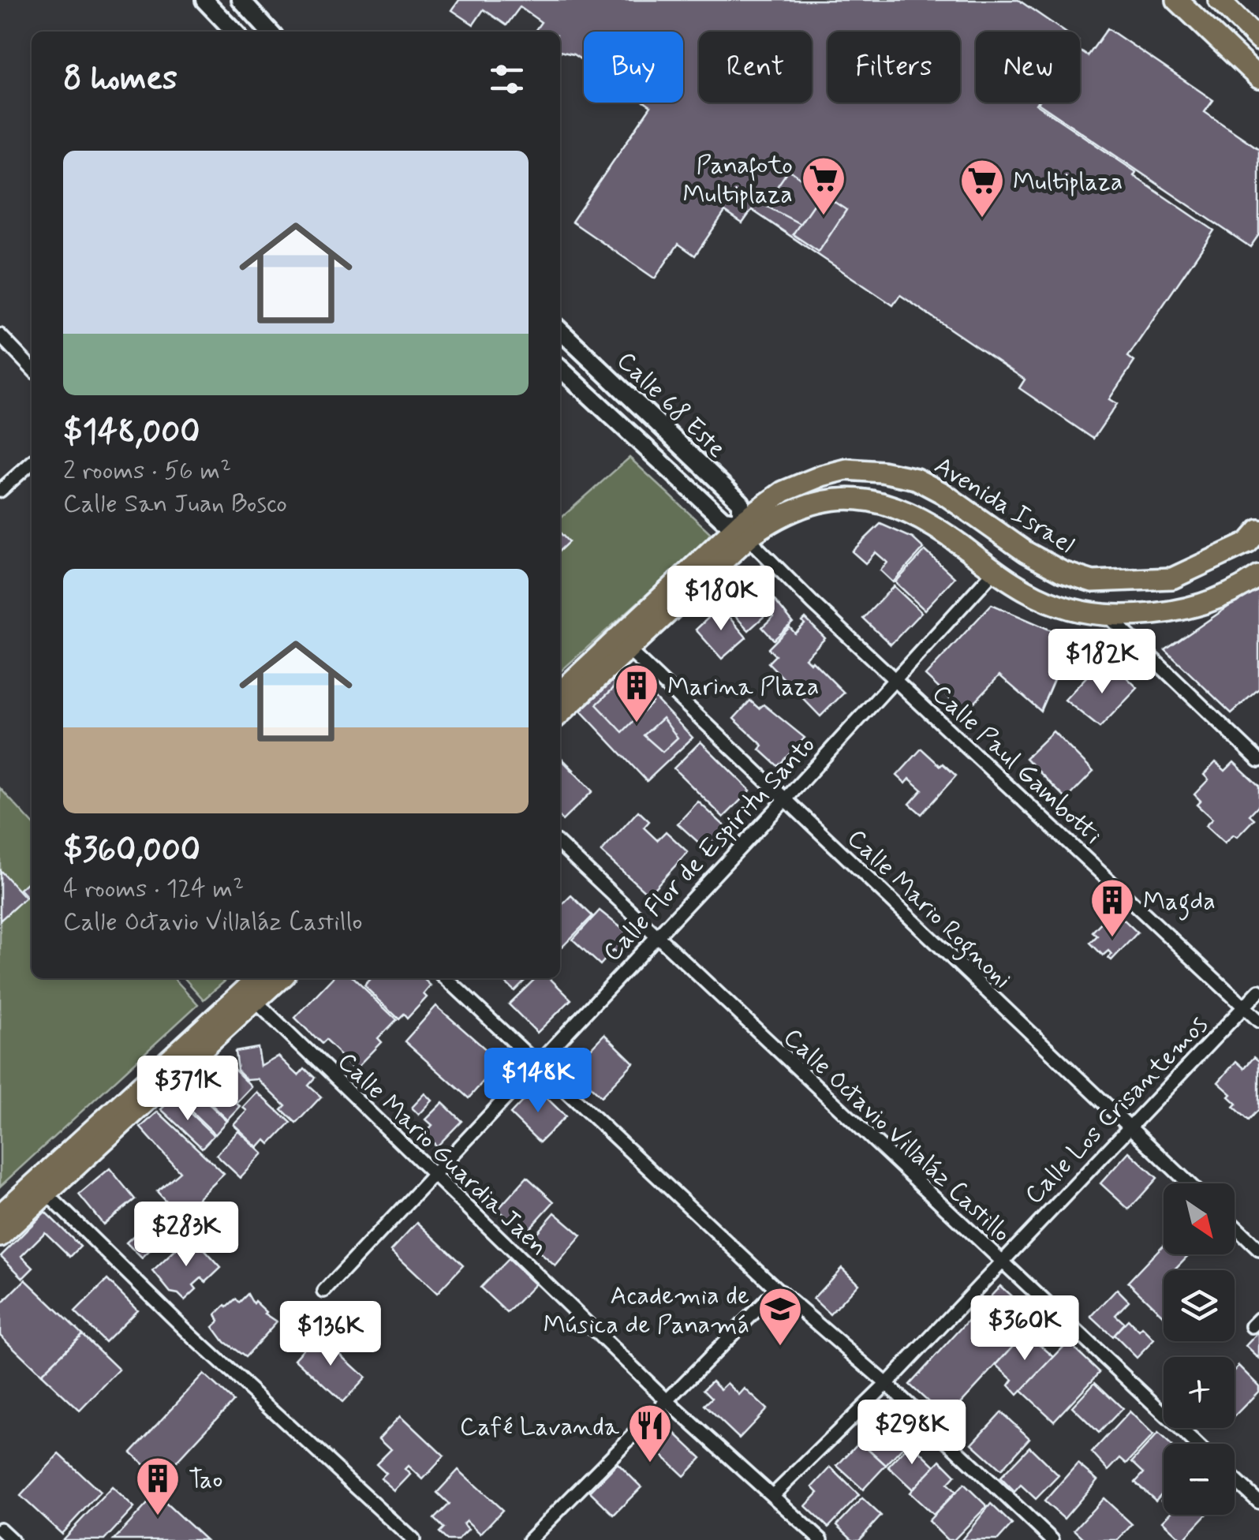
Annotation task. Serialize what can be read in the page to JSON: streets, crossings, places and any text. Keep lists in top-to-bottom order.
{
  "streets": {
    "main road": ["Avenida Israel"],
    "street": [
      "Calle 68 Este",
      "Calle Paul Gambotti",
      "Calle Flor de Espiritu Santo",
      "Calle Mario Rognoni",
      "Calle Los Crisantemos",
      "Calle Octavio Villaláz Castillo",
      "Calle Mario Guardia Jaen"
    ]
  },
  "crossings": [
    ["Calle 68 Este", "Avenida Israel"],
    ["Calle 68 Este", "Calle Paul Gambotti"],
    ["Avenida Israel", "Calle Paul Gambotti"],
    ["Avenida Israel", "Calle Flor de Espiritu Santo"],
    ["Avenida Israel", "Calle Mario Rognoni"],
    ["Calle Paul Gambotti", "Calle Flor de Espiritu Santo"],
    ["Calle Paul Gambotti", "Calle Los Crisantemos"],
    ["Calle Flor de Espiritu Santo", "Calle Mario Rognoni"],
    ["Calle Flor de Espiritu Santo", "Calle Octavio Villaláz Castillo"],
    ["Calle Flor de Espiritu Santo", "Calle Mario Guardia Jaen"],
    ["Calle Mario Rognoni", "Calle Los Crisantemos"],
    ["Calle Los Crisantemos", "Calle Octavio Villaláz Castillo"],
    ["Calle Los Crisantemos", "Calle Mario Guardia Jaen"]
  ],
  "places": {
    "supermarket": ["Panafoto Multiplaza", "Multiplaza"],
    "building": ["Marina Plaza", "Magda", "Tao"],
    "school or university": ["Academia de Música de Panamá"],
    "restaurant": ["Café Lavanda"]
  },
  "north": "bottom right",
  "page": {
    "chip": [
      "Buy",
      "Rent",
      "Filters",
      "New"
    ],
    "heading": "8 homes",
    "list": [
      {
        "name": "$148,000",
        "note": "2 rooms · 56 m² · Calle San Juan Bosco"
      },
      {
        "name": "$360,000",
        "note": "4 rooms · 124 m² · Calle Octavio Villaláz Castillo"
      }
    ],
    "price": [
      "$180K",
      "$182K",
      "$148K",
      "$371K",
      "$283K",
      "$360K",
      "$136K",
      "$298K"
    ],
    "map_buttons": ["+", "−"]
  }
}
